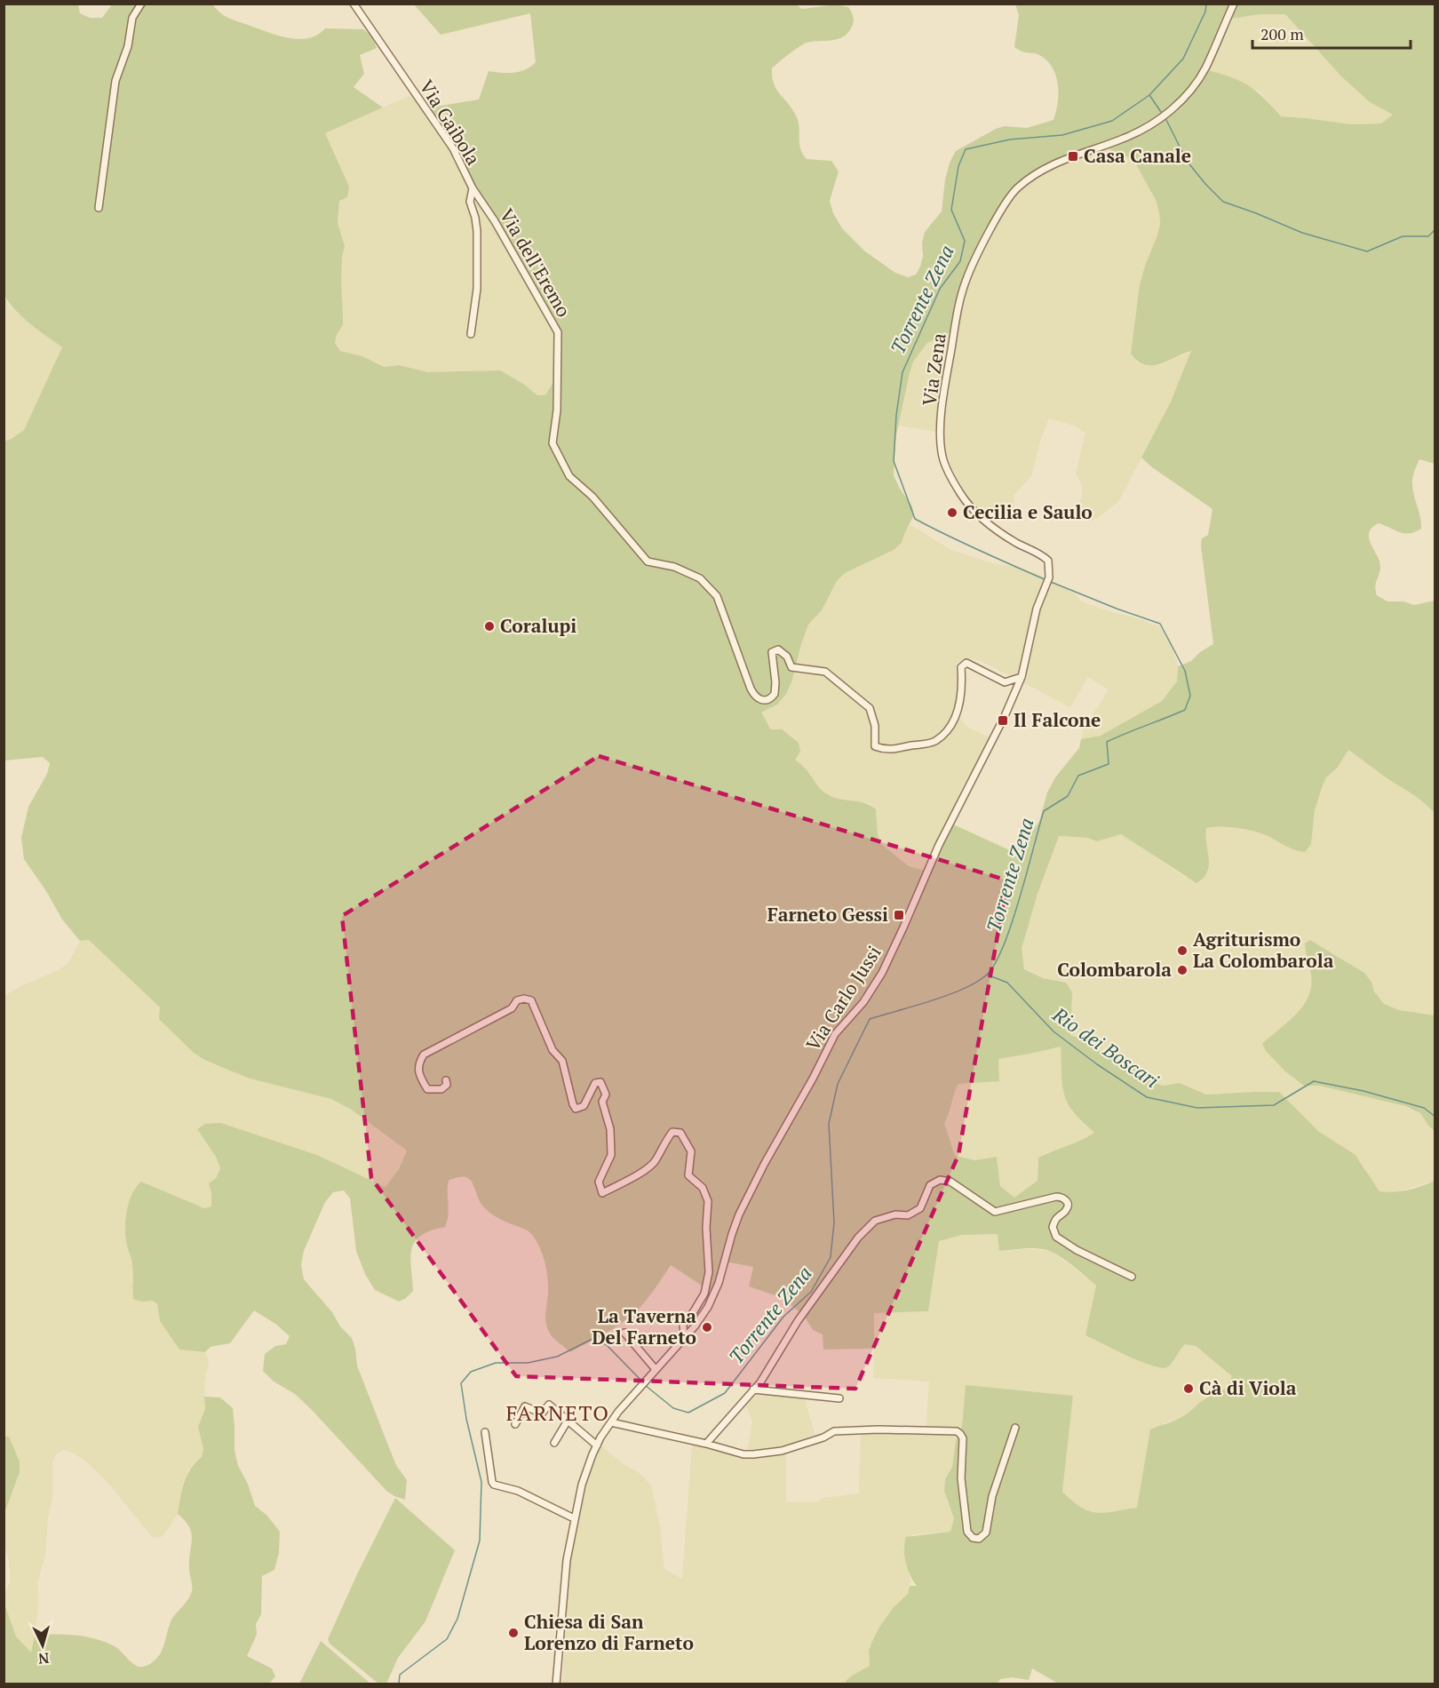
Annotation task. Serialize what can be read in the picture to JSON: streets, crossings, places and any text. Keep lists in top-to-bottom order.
{
  "streets": {
    "street": [
      "Via Gaibola",
      "Via dell'Eremo",
      "Via Zena",
      "Via Carlo Jussi"
    ]
  },
  "crossings": [
    ["Via Gaibola", "Via dell'Eremo"],
    ["Via dell'Eremo", "Via Carlo Jussi"],
    ["Via Zena", "Via Carlo Jussi"]
  ],
  "districts": ["FARNETO"],
  "water": ["Torrente Zena", "Rio dei Boscari"],
  "places": {
    "transit": ["Casa Canale", "Il Falcone", "Farneto Gessi"],
    "other": [
      "Cecilia e Saulo",
      "Coralupi",
      "Agriturismo La Colombarola",
      "Colombarola",
      "La Taverna Del Farneto",
      "Cà di Viola",
      "Chiesa di San Lorenzo di Farneto"
    ]
  },
  "scale_bar": "200 m",
  "north": "bottom"
}
